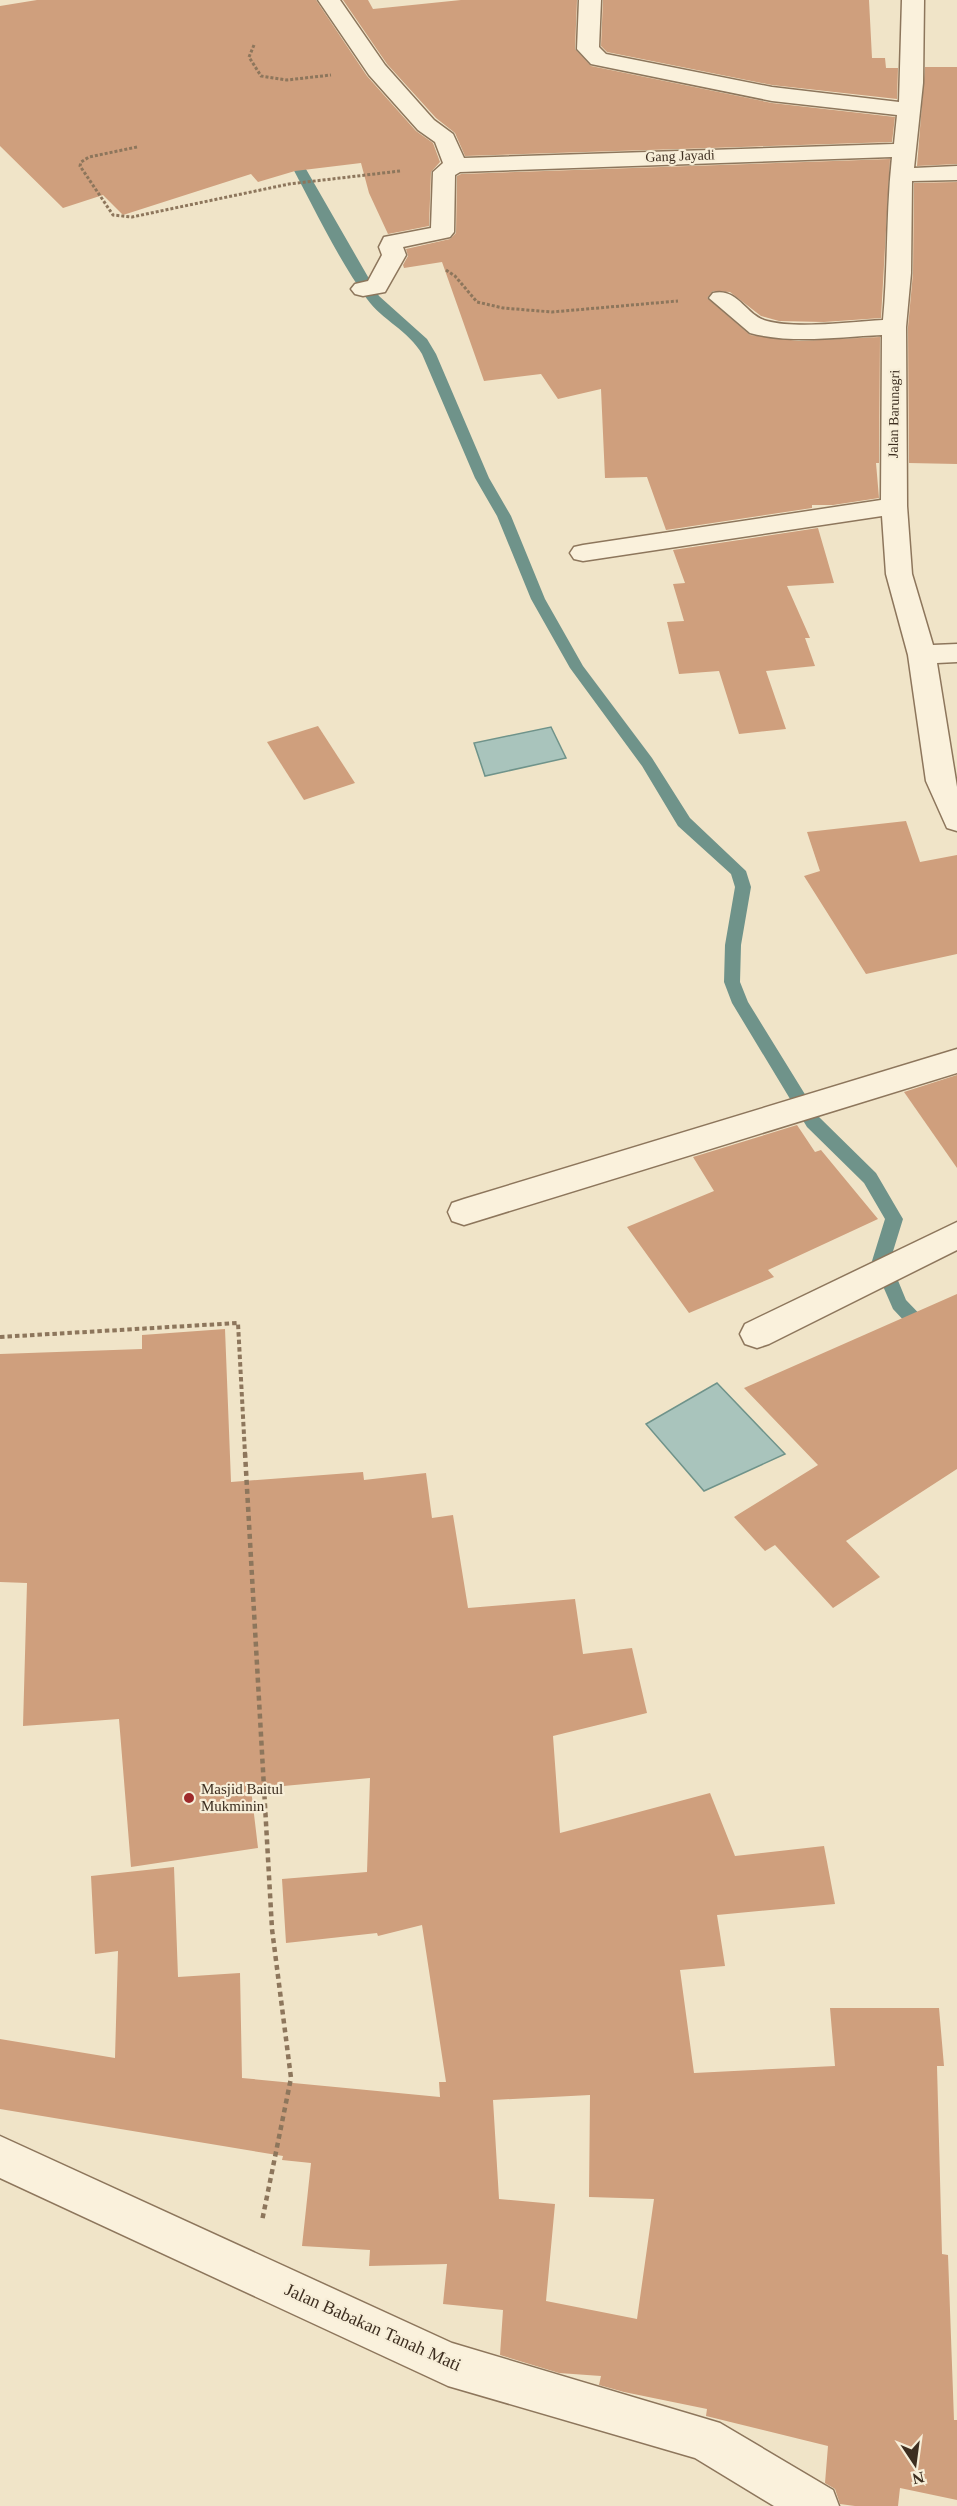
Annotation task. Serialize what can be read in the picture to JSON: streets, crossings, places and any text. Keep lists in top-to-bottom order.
{
  "streets": {
    "street": ["Gang Jayadi", "Jalan Barunagri", "Jalan Babakan Tanah Mati"]
  },
  "crossings": [
    ["Gang Jayadi", "Jalan Barunagri"]
  ],
  "places": ["Masjid Baitul Mukminin"],
  "north": "bottom"
}
